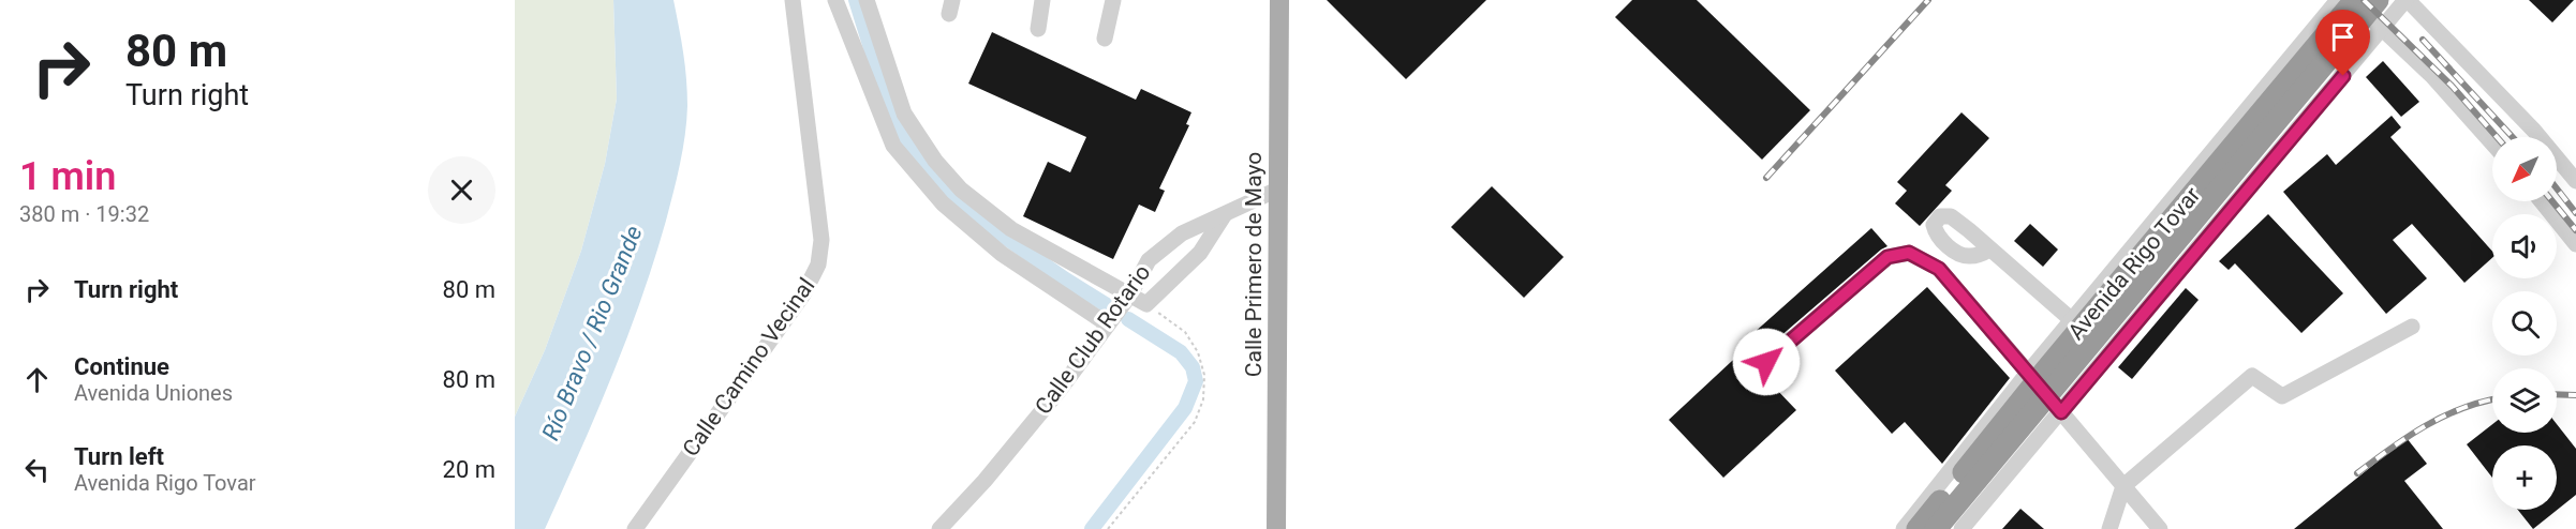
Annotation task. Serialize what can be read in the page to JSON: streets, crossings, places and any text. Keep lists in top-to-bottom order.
{
  "streets": {
    "highway": ["Avenida Rigo Tovar"],
    "main road": ["Calle Primero de Mayo"],
    "street": ["Calle Club Rotario", "Calle Camino Vecinal"]
  },
  "crossings": [
    ["Calle Primero de Mayo", "Calle Club Rotario"]
  ],
  "water": ["Río Bravo / Rio Grande"],
  "north": "bottom left",
  "page": {
    "turn": ["80 m", "Turn right"],
    "heading": ["1 min", "380 m · 19:32"],
    "map_buttons": "+",
    "list": [
      {
        "name": "Turn right",
        "value": "80 m"
      },
      {
        "name": "Continue",
        "note": "Avenida Uniones",
        "value": "80 m"
      },
      {
        "name": "Turn left",
        "note": "Avenida Rigo Tovar",
        "value": "20 m"
      }
    ]
  }
}
